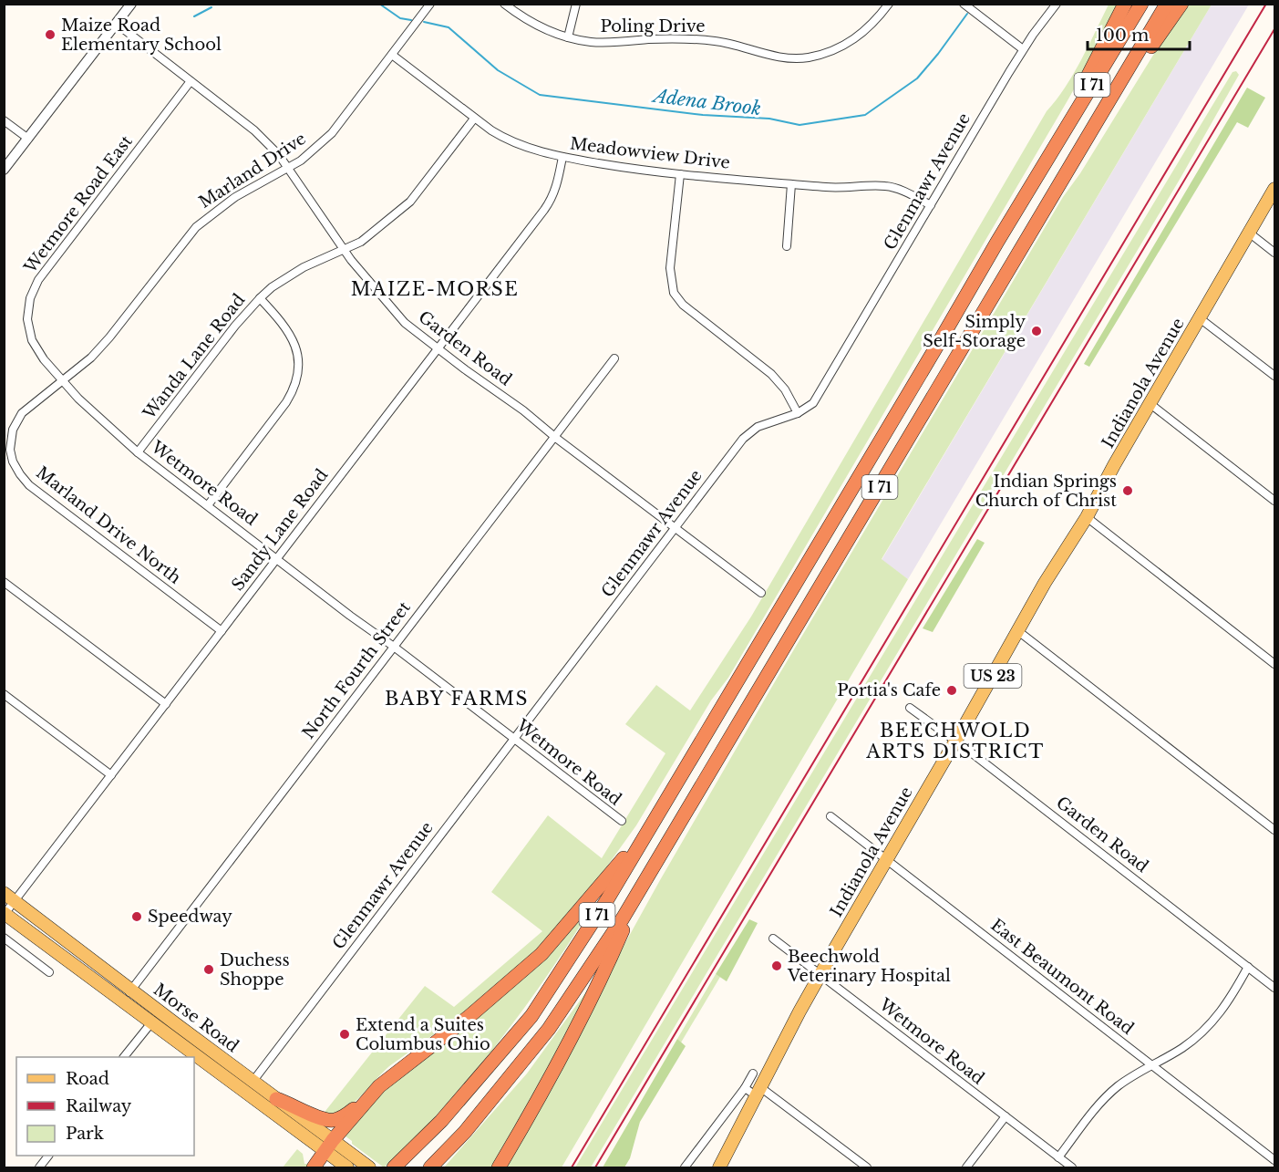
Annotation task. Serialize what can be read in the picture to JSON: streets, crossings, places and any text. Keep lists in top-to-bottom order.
{
  "streets": {
    "highway": ["I 71"],
    "main road": ["Indianola Avenue", "US 23", "Morse Road"],
    "street": [
      "Poling Drive",
      "Meadowview Drive",
      "Marland Drive",
      "Glenmawr Avenue",
      "Wetmore Road East",
      "Garden Road",
      "Wanda Lane Road",
      "Wetmore Road",
      "Marland Drive North",
      "Sandy Lane Road",
      "North Fourth Street",
      "East Beaumont Road"
    ]
  },
  "crossings": [
    ["Meadowview Drive", "Marland Drive"],
    ["Meadowview Drive", "Glenmawr Avenue"],
    ["Meadowview Drive", "Wanda Lane Road"],
    ["Meadowview Drive", "Sandy Lane Road"],
    ["Marland Drive", "Wetmore Road East"],
    ["Marland Drive", "Garden Road"],
    ["Marland Drive", "Wetmore Road"],
    ["Marland Drive", "Marland Drive North"],
    ["Glenmawr Avenue", "Garden Road"],
    ["Glenmawr Avenue", "Wetmore Road"],
    ["Glenmawr Avenue", "Morse Road"],
    ["Wetmore Road East", "Garden Road"],
    ["Wetmore Road East", "Wetmore Road"],
    ["Wetmore Road East", "Marland Drive North"],
    ["Garden Road", "Wanda Lane Road"],
    ["Garden Road", "Indianola Avenue"],
    ["Garden Road", "Sandy Lane Road"],
    ["Garden Road", "North Fourth Street"],
    ["Wanda Lane Road", "Wetmore Road"],
    ["Indianola Avenue", "Wetmore Road"],
    ["Indianola Avenue", "East Beaumont Road"],
    ["Wetmore Road", "Marland Drive North"],
    ["Wetmore Road", "Sandy Lane Road"],
    ["Wetmore Road", "North Fourth Street"],
    ["Marland Drive North", "Sandy Lane Road"],
    ["Sandy Lane Road", "Morse Road"],
    ["North Fourth Street", "Morse Road"]
  ],
  "districts": ["MAIZE-MORSE", "BABY FARMS", "BEECHWOLD ARTS DISTRICT"],
  "water": ["Adena Brook"],
  "places": [
    "Maize Road Elementary School",
    "Simply Self-Storage",
    "Indian Springs Church of Christ",
    "Portia's Cafe",
    "Speedway",
    "Beechwold Veterinary Hospital",
    "Duchess Shoppe",
    "Extend a Suites Columbus Ohio"
  ],
  "legend": ["Road", "Railway", "Park"],
  "scale_bar": "100 m"
}
